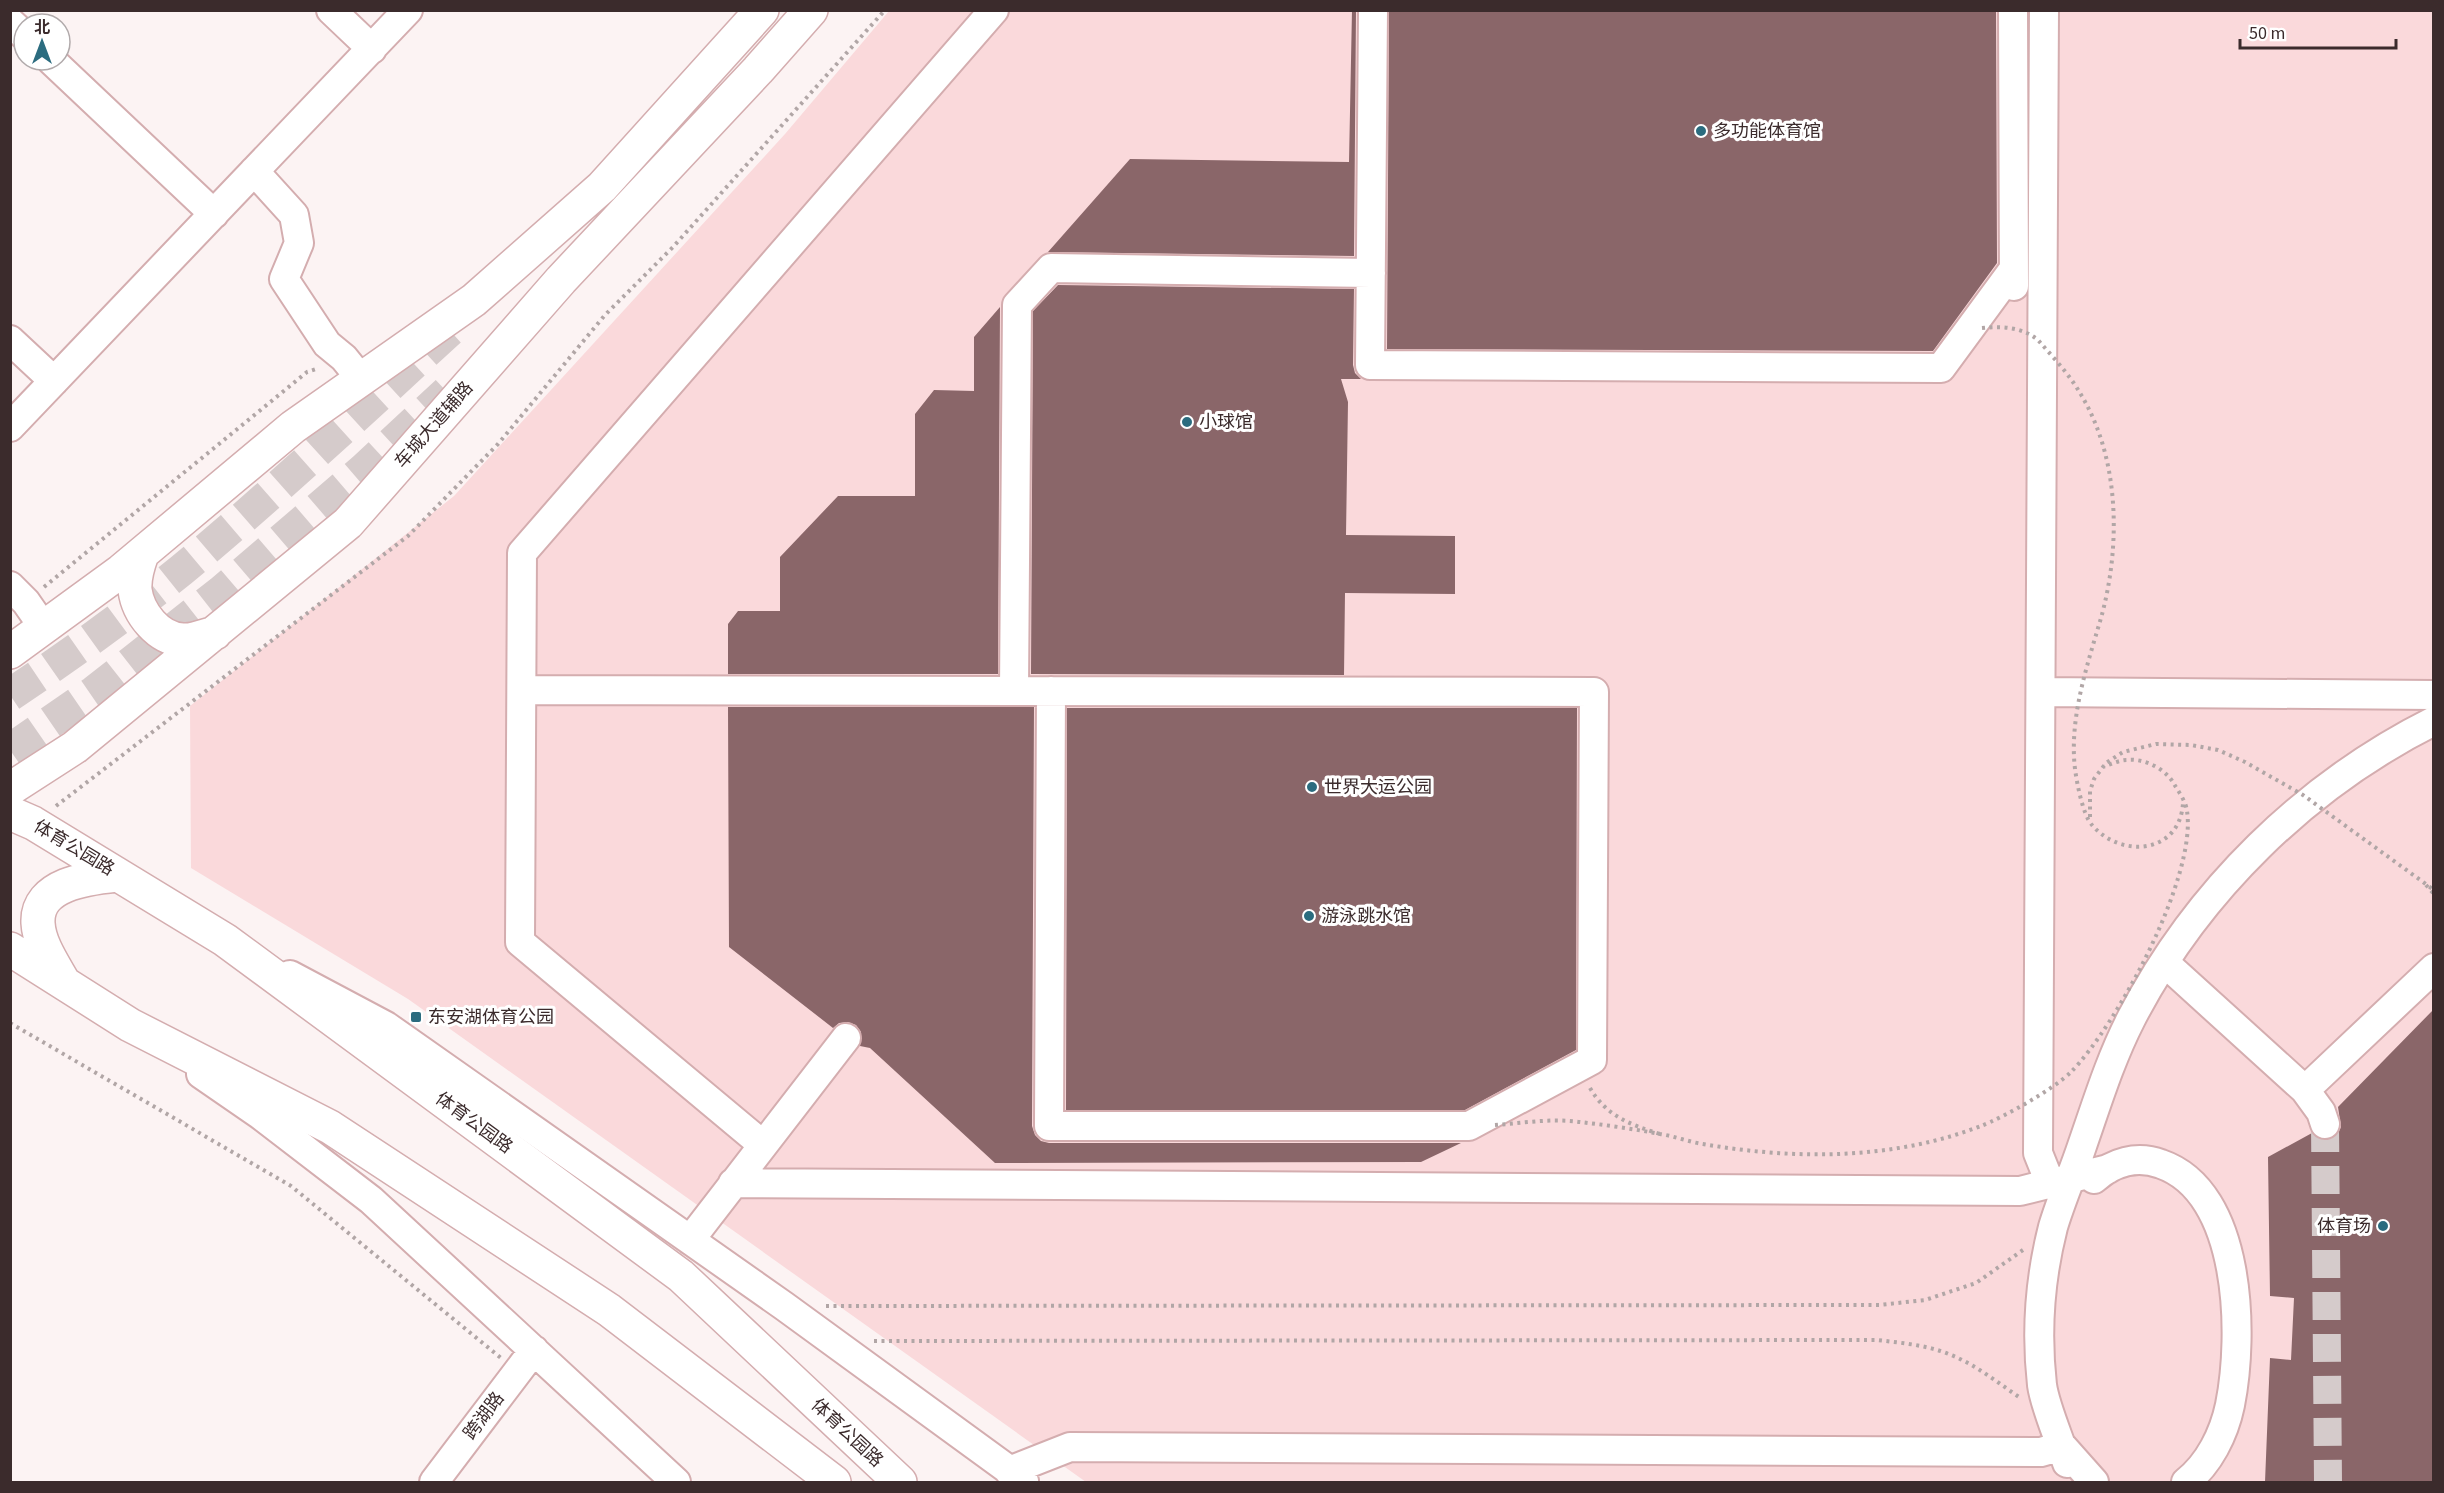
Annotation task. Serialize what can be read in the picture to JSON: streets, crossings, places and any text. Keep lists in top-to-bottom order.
{
  "streets": {
    "main road": ["车城大道辅路", "体育公园路"],
    "street": ["跨湖路"]
  },
  "places": {
    "other": [
      "多功能体育馆",
      "小球馆",
      "世界大运公园",
      "游泳跳水馆",
      "体育场"
    ],
    "transit": ["东安湖体育公园"]
  },
  "scale_bar": "50 m",
  "north": "top"
}
